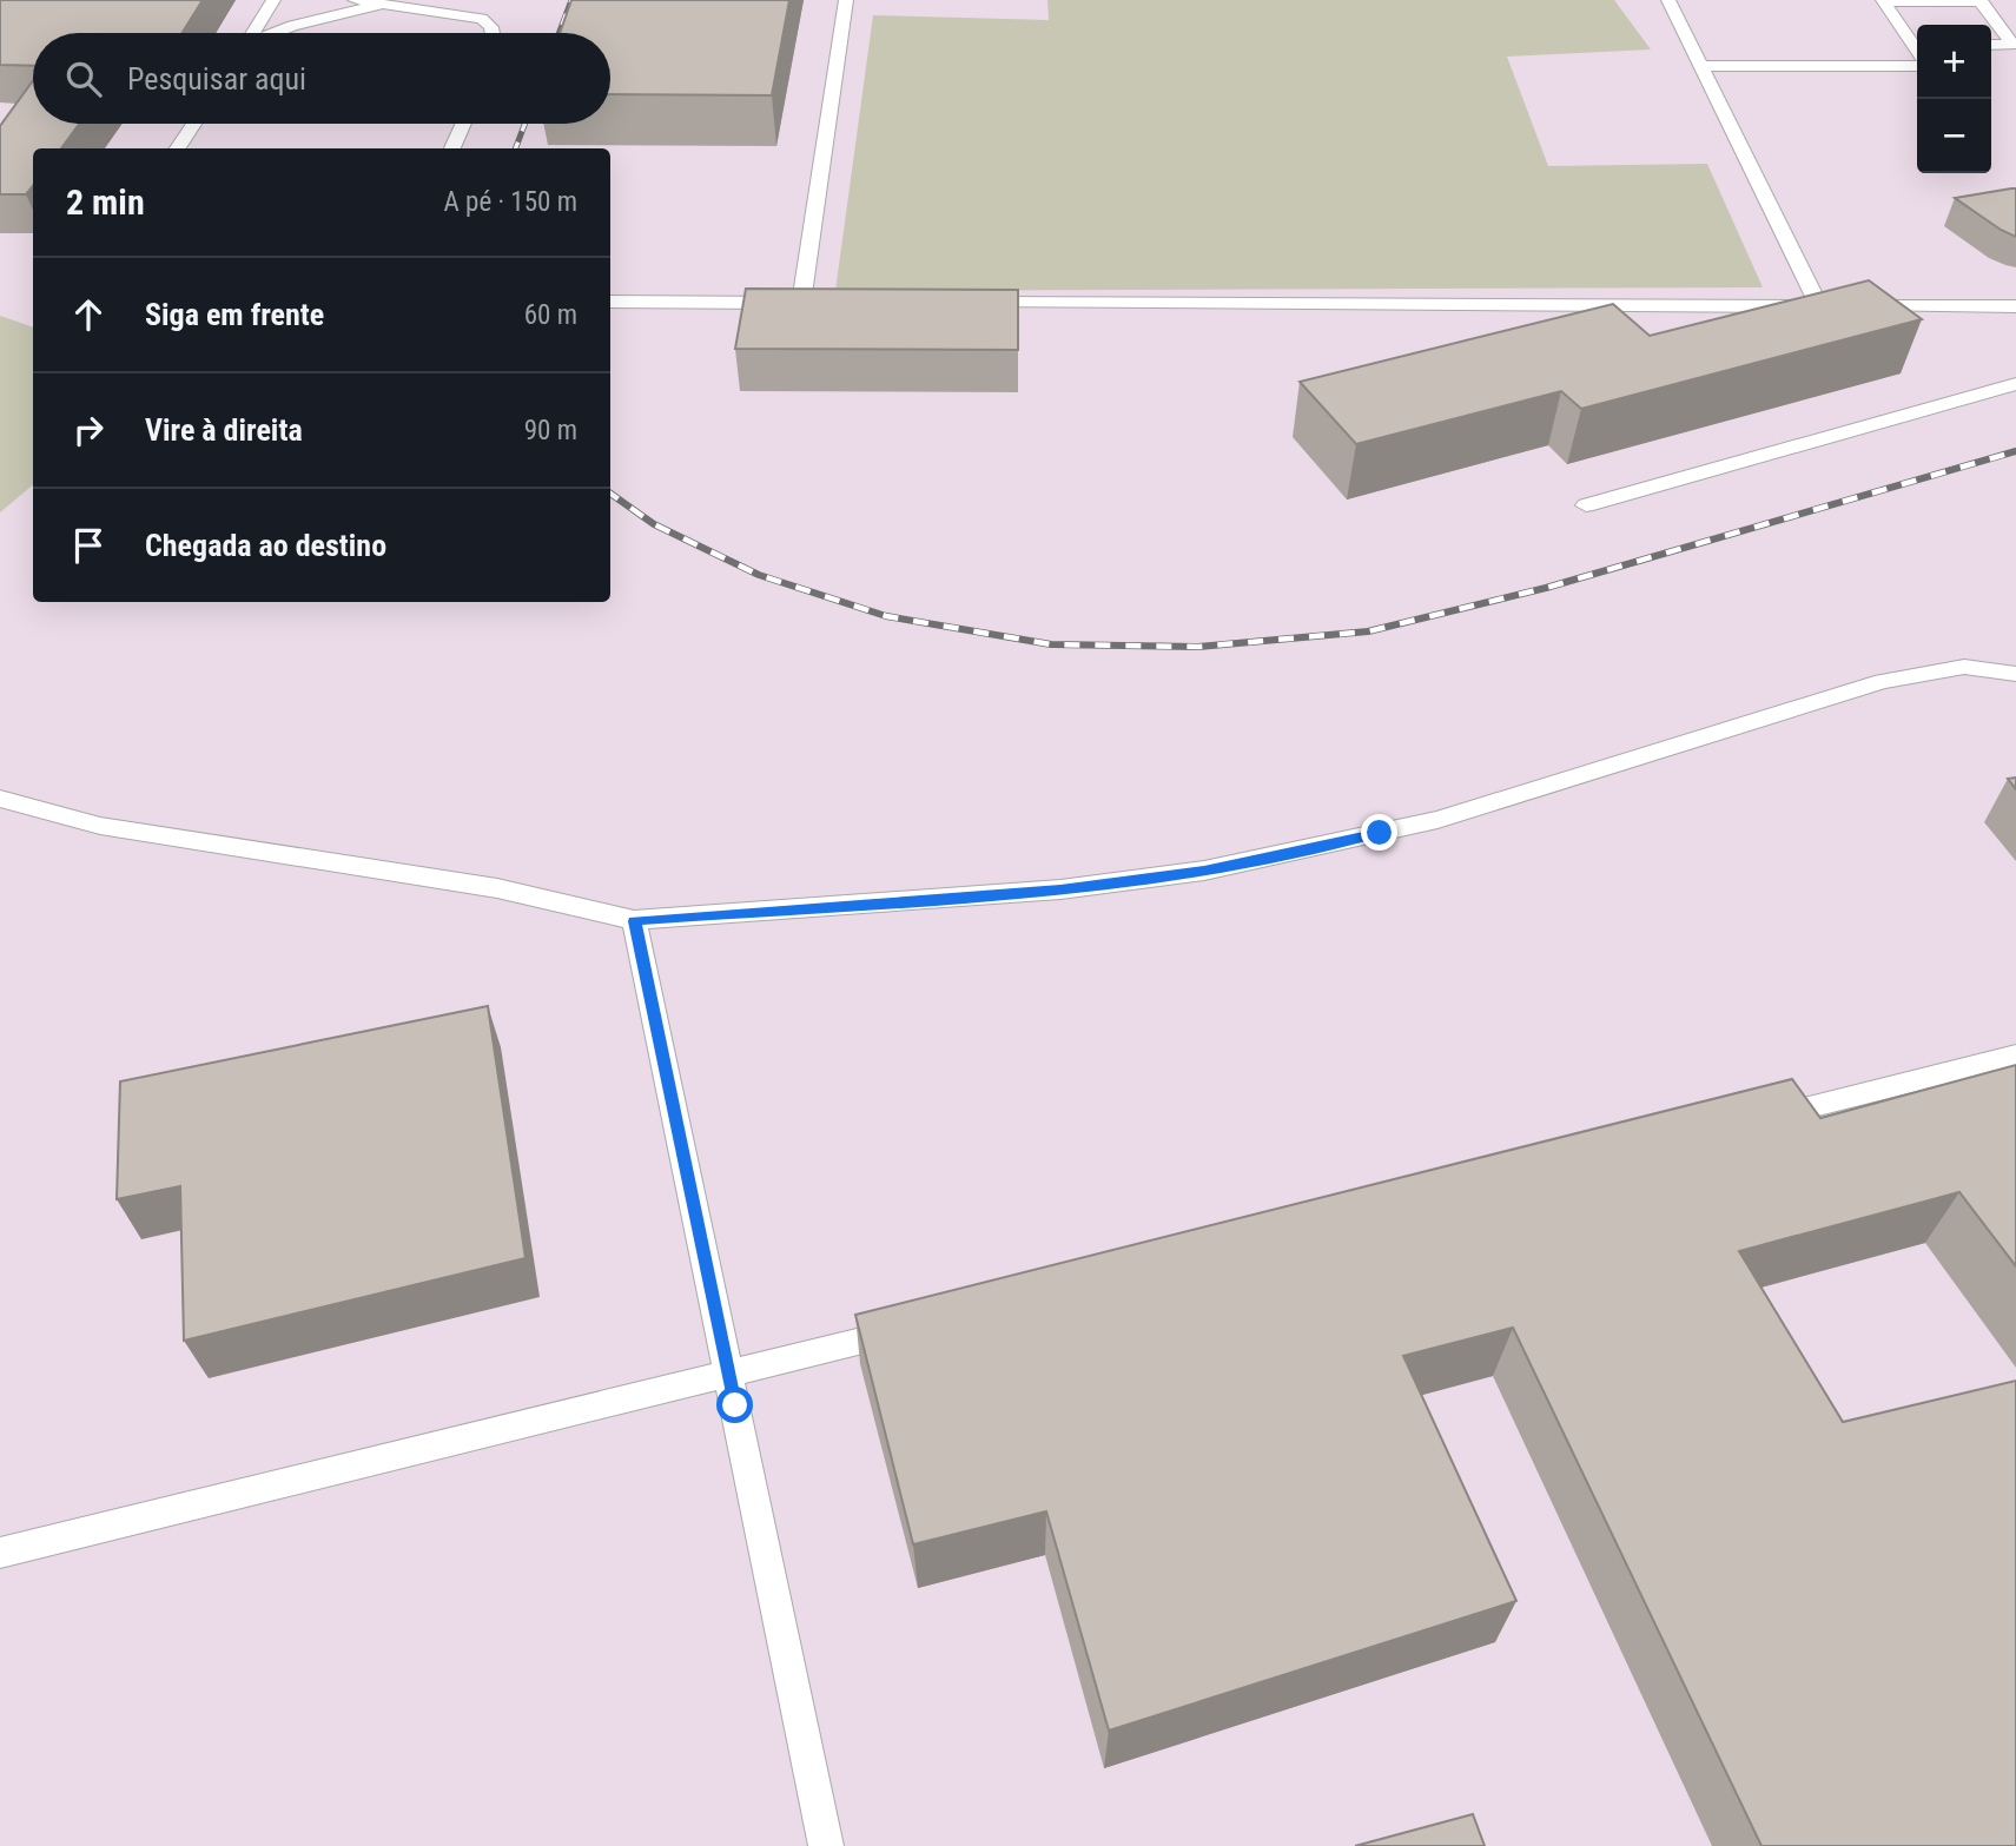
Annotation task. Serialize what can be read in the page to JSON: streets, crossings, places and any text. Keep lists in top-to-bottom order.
{
  "page": {
    "map_buttons": ["+", "−"],
    "search": "Pesquisar aqui",
    "heading": ["2 min", "A pé · 150 m"],
    "list": [
      ["Siga em frente", "60 m"],
      ["Vire à direita", "90 m"],
      "Chegada ao destino"
    ]
  }
}
